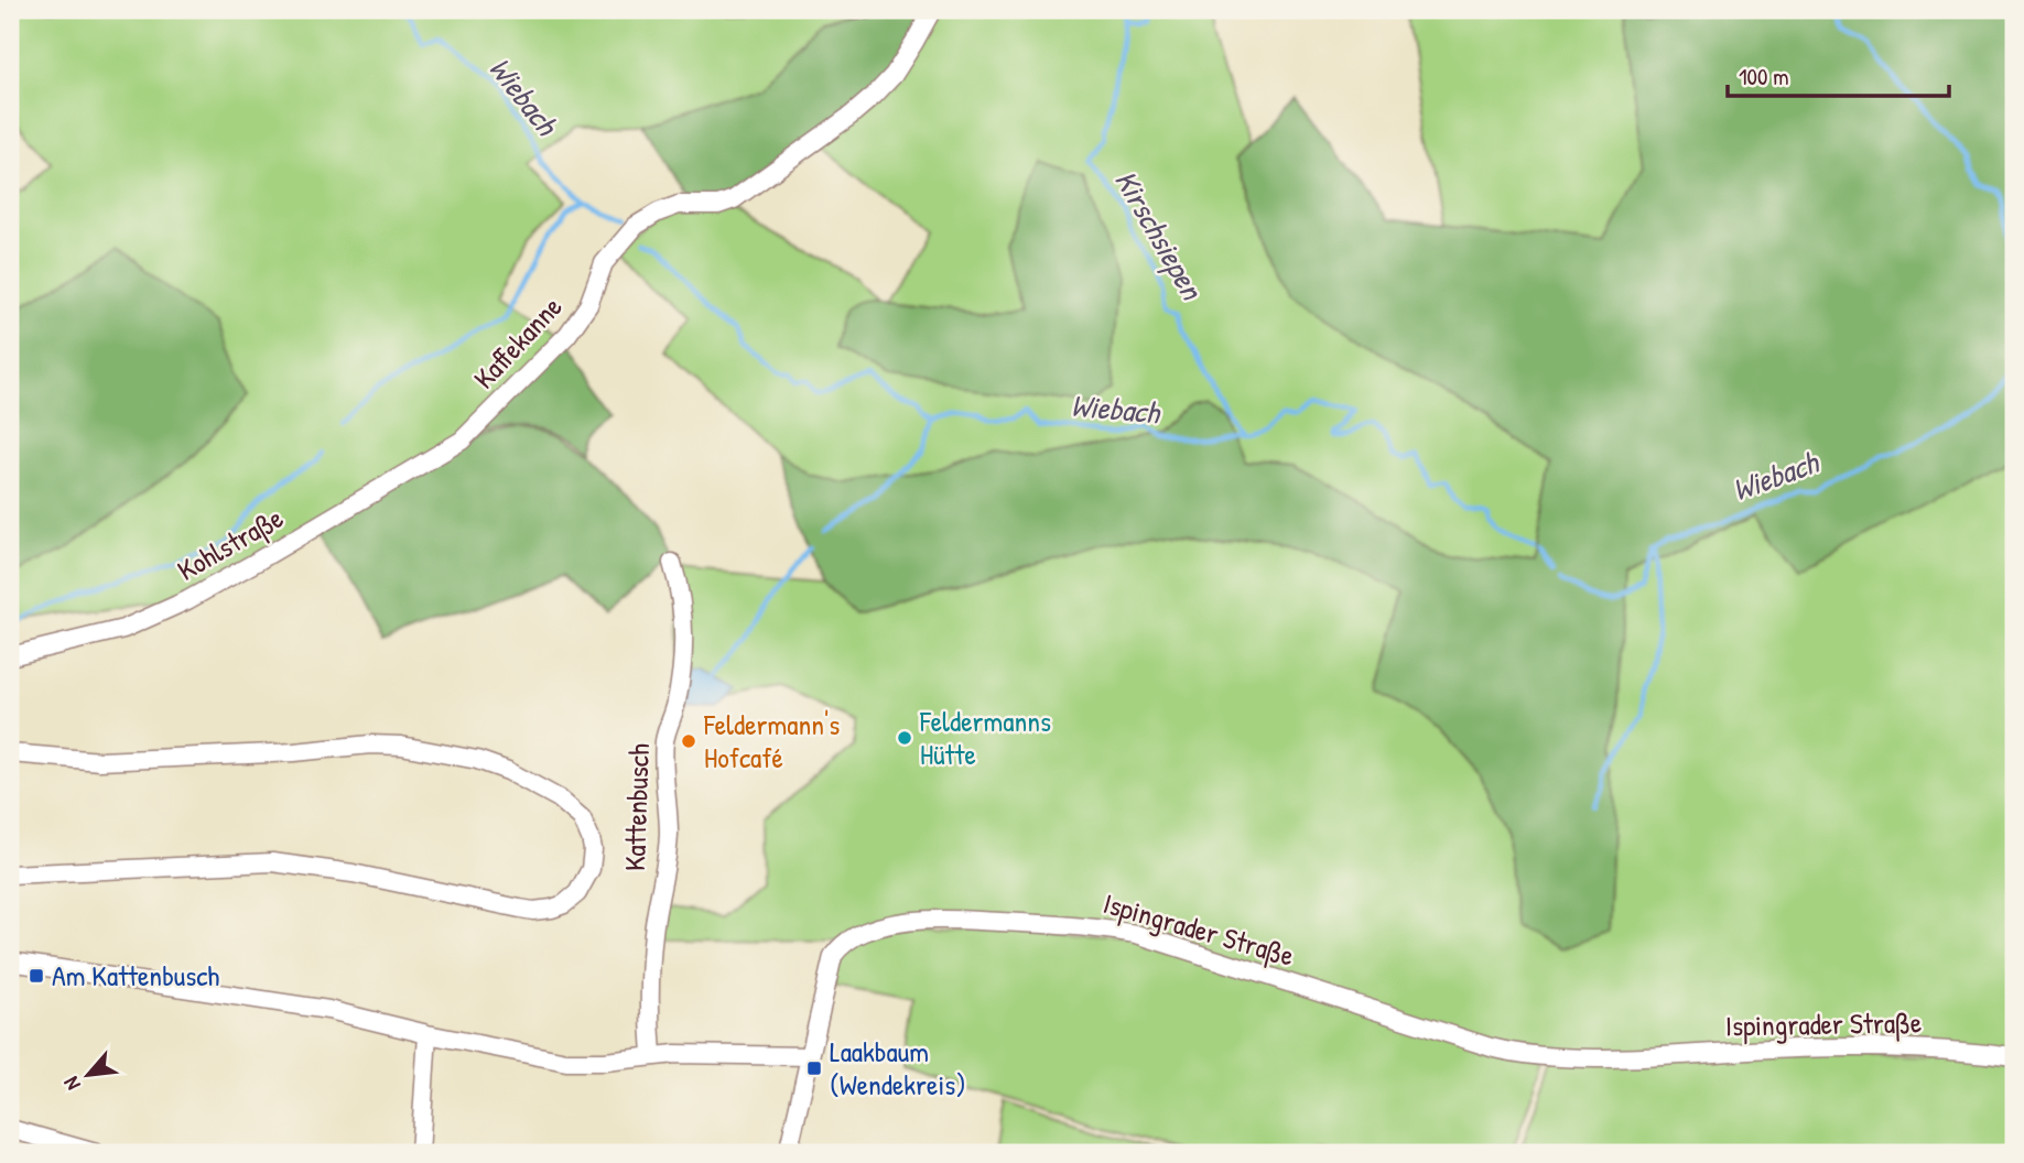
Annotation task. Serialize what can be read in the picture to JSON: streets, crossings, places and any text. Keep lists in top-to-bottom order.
{
  "streets": {
    "street": [
      "Kaffekanne",
      "Kohlstraße",
      "Kattenbusch",
      "Ispingrader Straße"
    ]
  },
  "crossings": [
    ["Kaffekanne", "Kohlstraße"]
  ],
  "water": ["Wiebach", "Kirschsiepen"],
  "places": {
    "other": ["Feldermanns Hütte", "Feldermann's Hofcafé"],
    "transit": ["Am Kattenbusch", "Laakbaum (Wendekreis)"]
  },
  "scale_bar": "100 m",
  "north": "bottom left"
}
